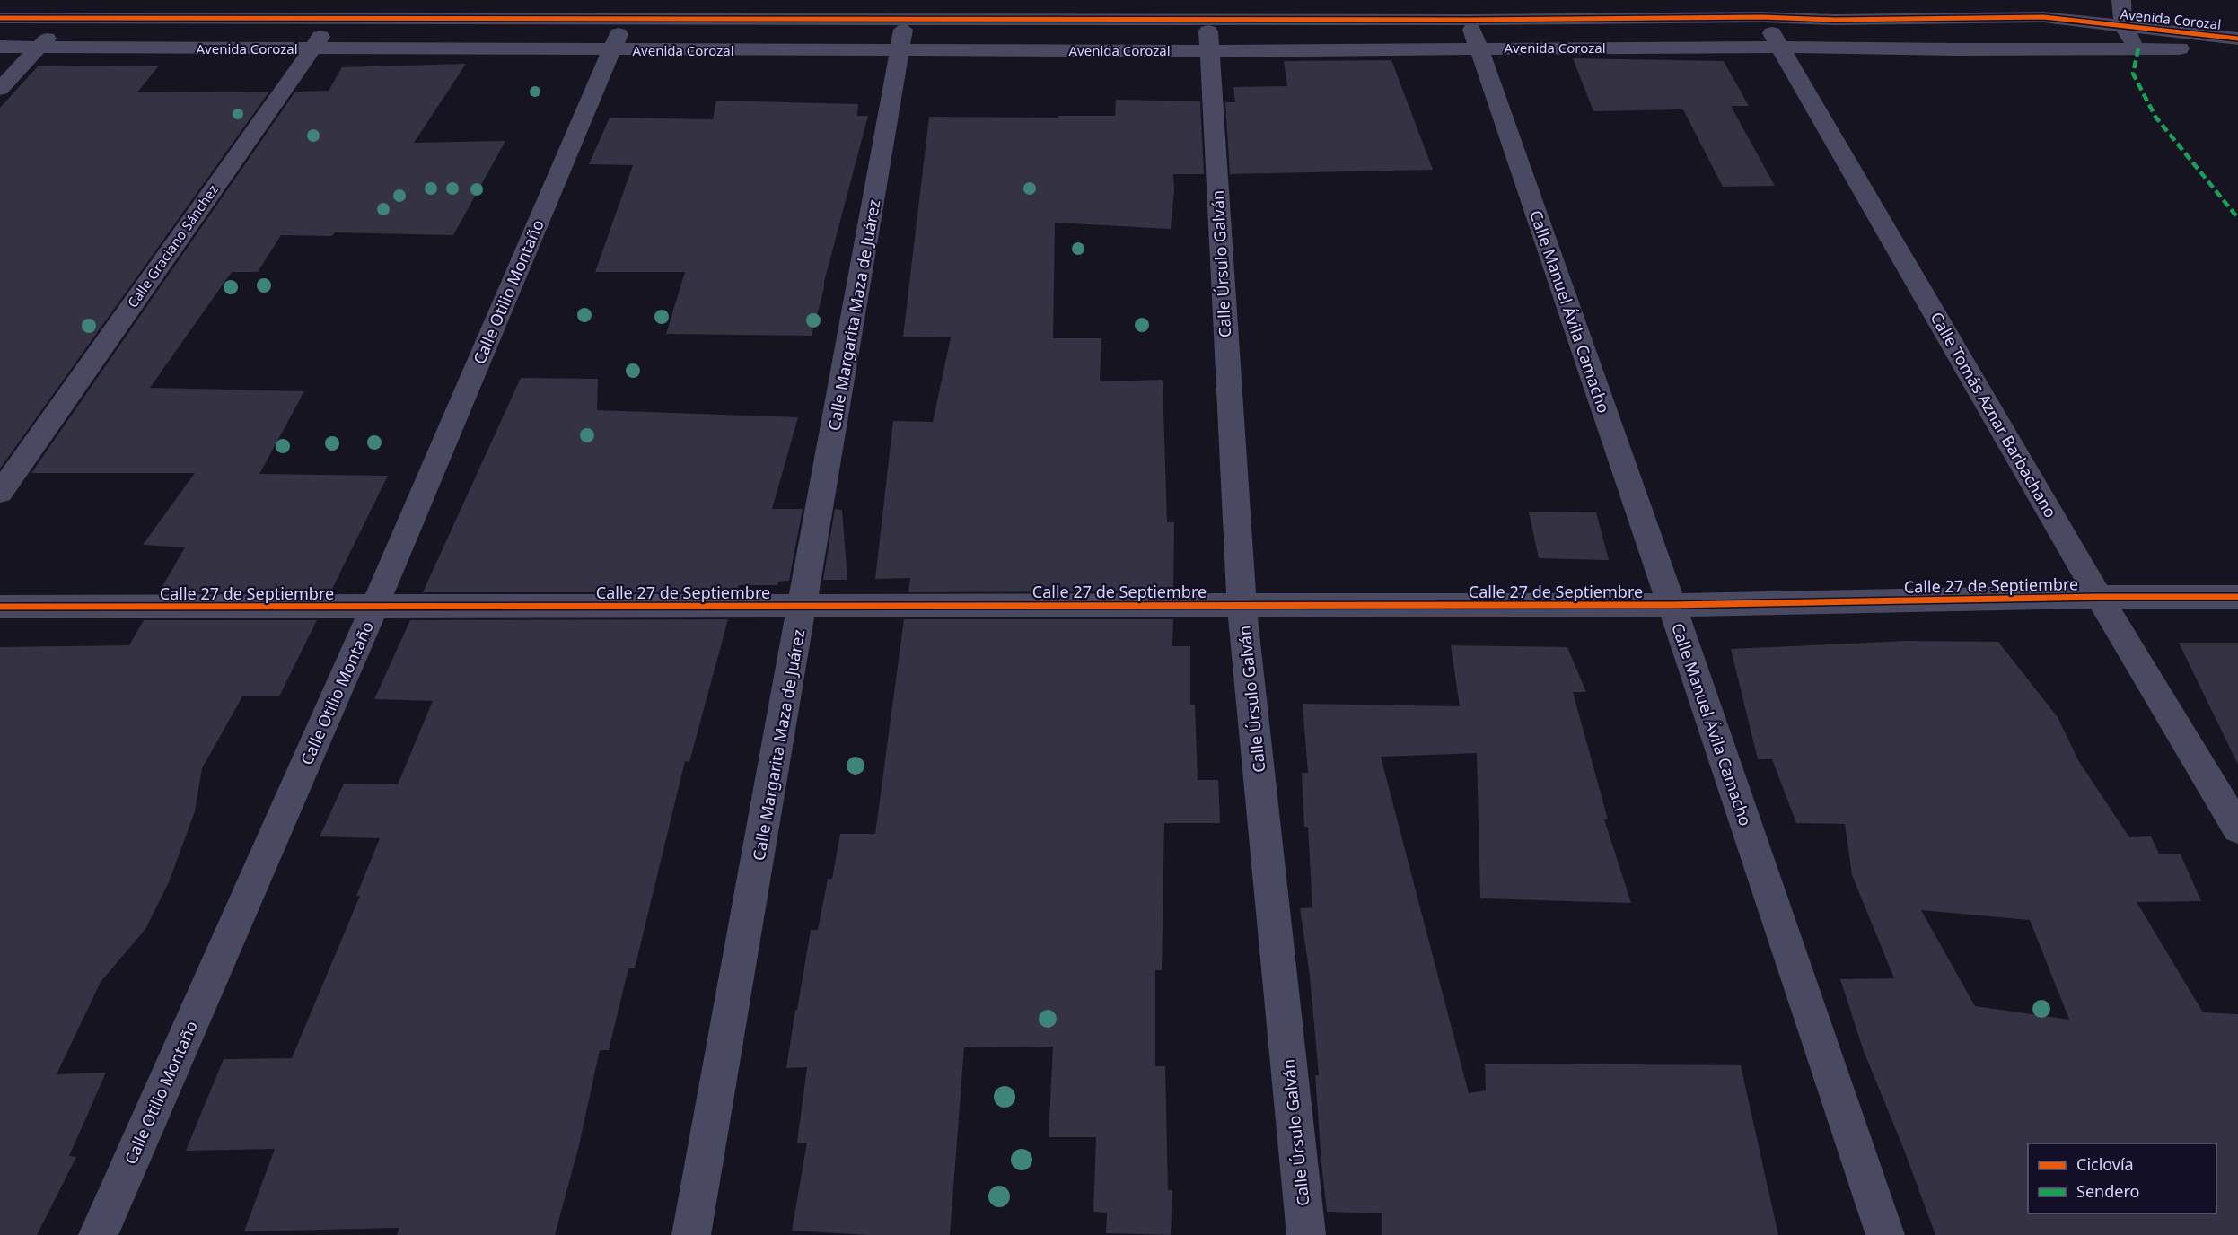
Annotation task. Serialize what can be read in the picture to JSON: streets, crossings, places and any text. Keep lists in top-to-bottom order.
{
  "streets": {
    "street": [
      "Avenida Corozal",
      "Calle Graciano Sánchez",
      "Calle Úrsulo Galván",
      "Calle Otilio Montaño",
      "Calle Manuel Ávila Camacho",
      "Calle Margarita Maza de Juárez",
      "Calle Tomás Aznar Barbachano",
      "Calle 27 de Septiembre"
    ]
  },
  "crossings": [
    ["Avenida Corozal", "Calle Graciano Sánchez"],
    ["Avenida Corozal", "Calle Úrsulo Galván"],
    ["Avenida Corozal", "Calle Otilio Montaño"],
    ["Avenida Corozal", "Calle Manuel Ávila Camacho"],
    ["Avenida Corozal", "Calle Margarita Maza de Juárez"],
    ["Avenida Corozal", "Calle Tomás Aznar Barbachano"],
    ["Calle Úrsulo Galván", "Calle 27 de Septiembre"],
    ["Calle Otilio Montaño", "Calle 27 de Septiembre"],
    ["Calle Manuel Ávila Camacho", "Calle 27 de Septiembre"],
    ["Calle Margarita Maza de Juárez", "Calle 27 de Septiembre"],
    ["Calle Tomás Aznar Barbachano", "Calle 27 de Septiembre"]
  ],
  "legend": ["Ciclovía", "Sendero"]
}
